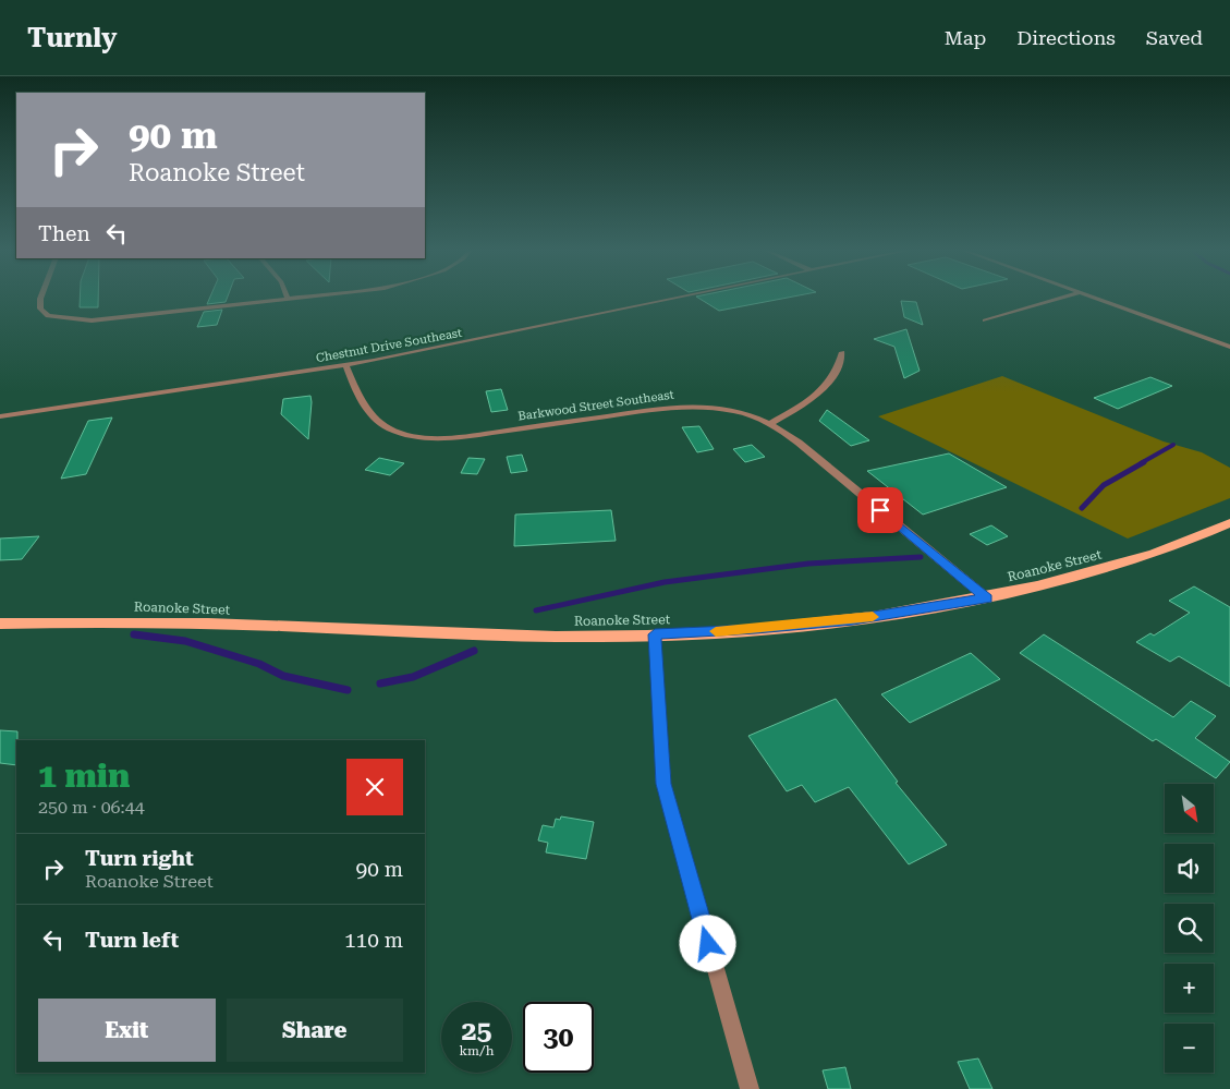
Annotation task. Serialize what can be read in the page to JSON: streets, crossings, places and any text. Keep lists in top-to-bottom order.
{
  "streets": {
    "main road": ["Roanoke Street"],
    "street": ["Chestnut Drive Southeast", "Barkwood Street Southeast"]
  },
  "crossings": [
    ["Chestnut Drive Southeast", "Barkwood Street Southeast"],
    ["Barkwood Street Southeast", "Roanoke Street"]
  ],
  "north": "bottom right",
  "page": {
    "header": "Turnly",
    "nav": ["Map", "Directions", "Saved"],
    "turn": ["90 m", "Roanoke Street"],
    "then": "Then",
    "heading": ["1 min", "250 m · 06:44"],
    "map_buttons": ["+", "−"],
    "list": [
      {
        "name": "Turn right",
        "note": "Roanoke Street",
        "value": "90 m"
      },
      {
        "name": "Turn left",
        "value": "110 m"
      }
    ],
    "buttons": ["Exit", "Share"],
    "speed": "25 km/h",
    "limit": "30"
  }
}
